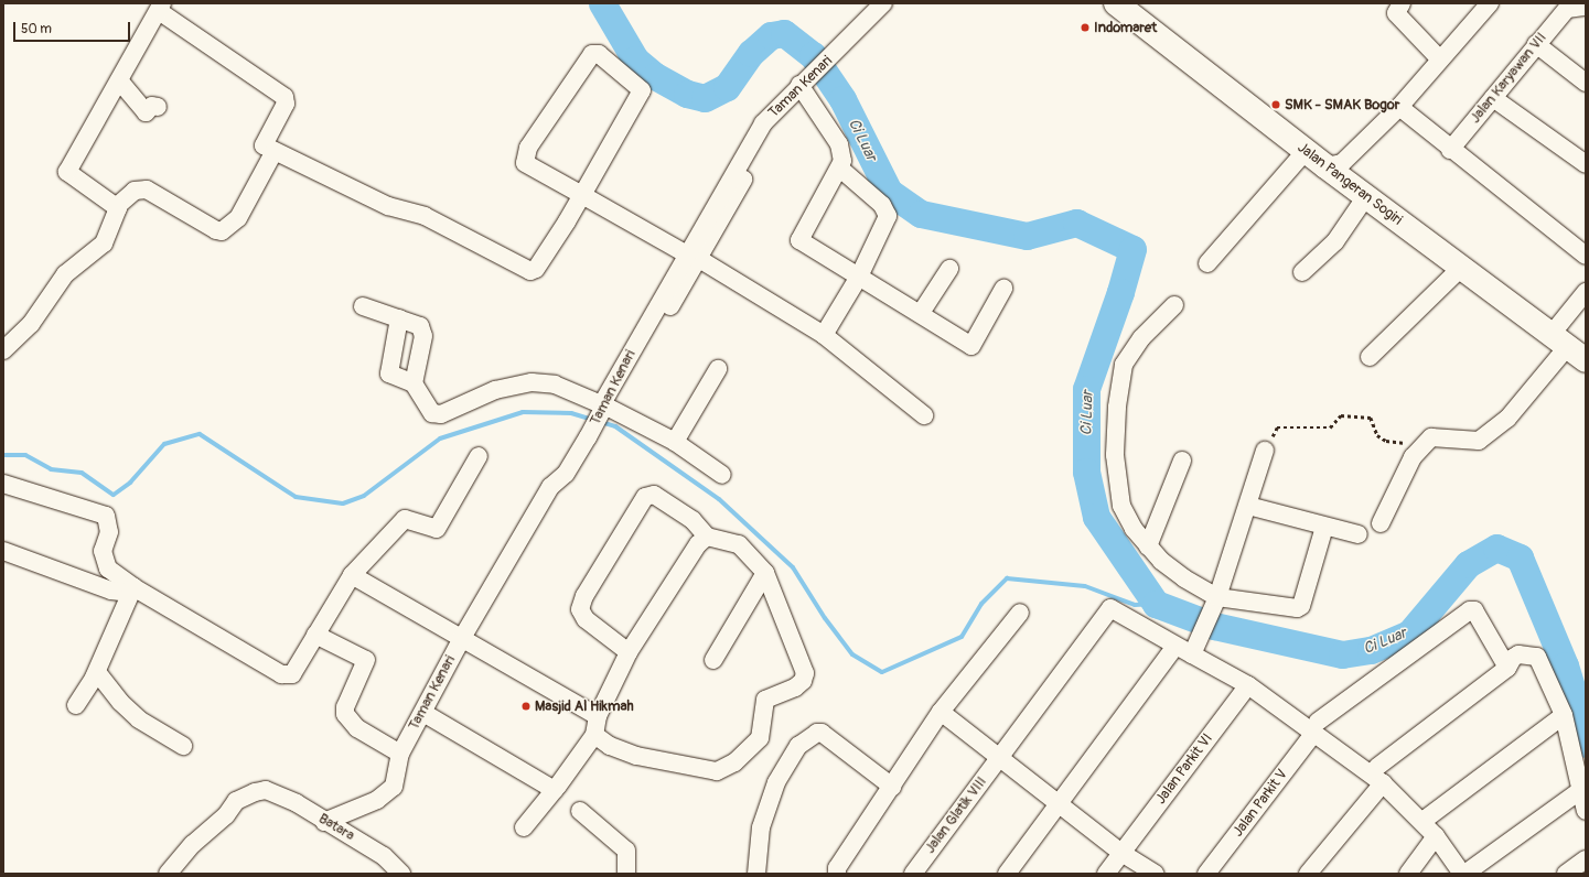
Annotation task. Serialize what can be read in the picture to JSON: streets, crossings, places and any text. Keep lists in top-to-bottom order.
{
  "streets": {
    "street": [
      "Jalan Karyawan VII",
      "Taman Kenari",
      "Jalan Pangeran Sogiri",
      "Jalan Parkit VI",
      "Jalan Parkit V",
      "Jalan Glatik VIII",
      "Batara"
    ]
  },
  "water": ["Ci Luar"],
  "places": ["Indomaret", "SMK - SMAK Bogor", "Masjid Al Hikmah"],
  "scale_bar": "50 m"
}
